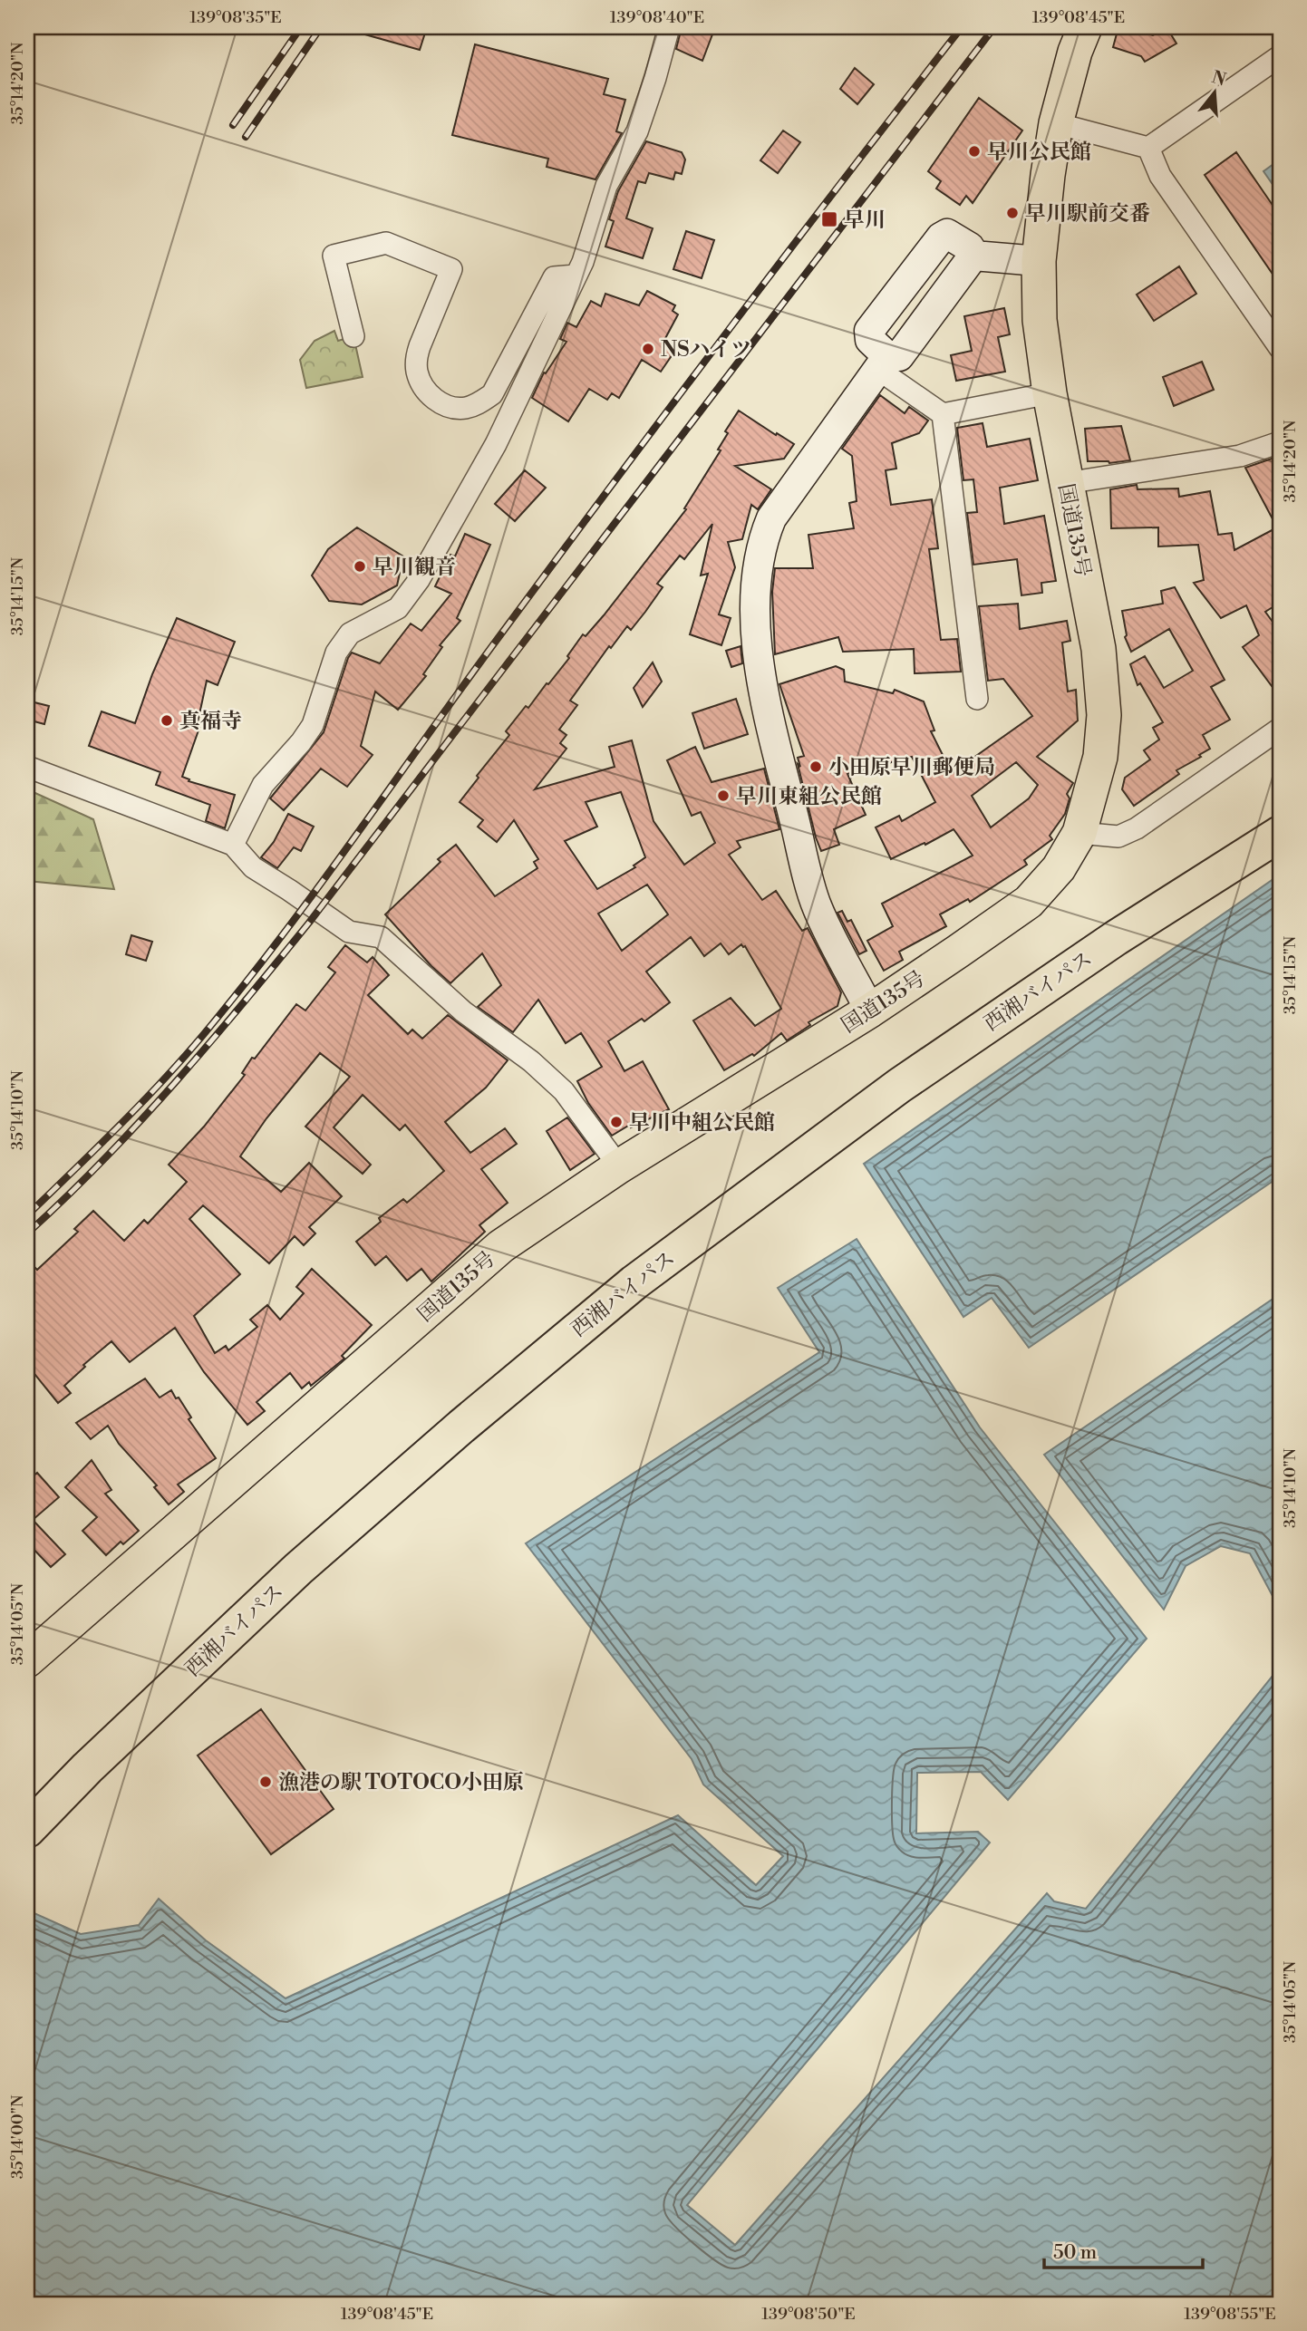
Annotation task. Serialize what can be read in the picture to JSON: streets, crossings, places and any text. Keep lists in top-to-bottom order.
{
  "streets": {
    "highway": ["国道135号", "西湘バイパス"]
  },
  "places": {
    "other": [
      "早川公民館",
      "早川駅前交番",
      "NSハイツ",
      "早川観音",
      "真福寺",
      "小田原早川郵便局",
      "早川東組公民館",
      "早川中組公民館",
      "漁港の駅 TOTOCO小田原"
    ],
    "transit": ["早川"]
  },
  "scale_bar": "50 m",
  "north": "top",
  "coordinates": [
    "139°08'35\"E",
    "139°08'40\"E",
    "139°08'45\"E",
    "35°14'20\"N",
    "35°14'15\"N",
    "35°14'10\"N",
    "35°14'05\"N",
    "35°14'00\"N",
    "139°08'50\"E",
    "139°08'55\"E"
  ]
}
